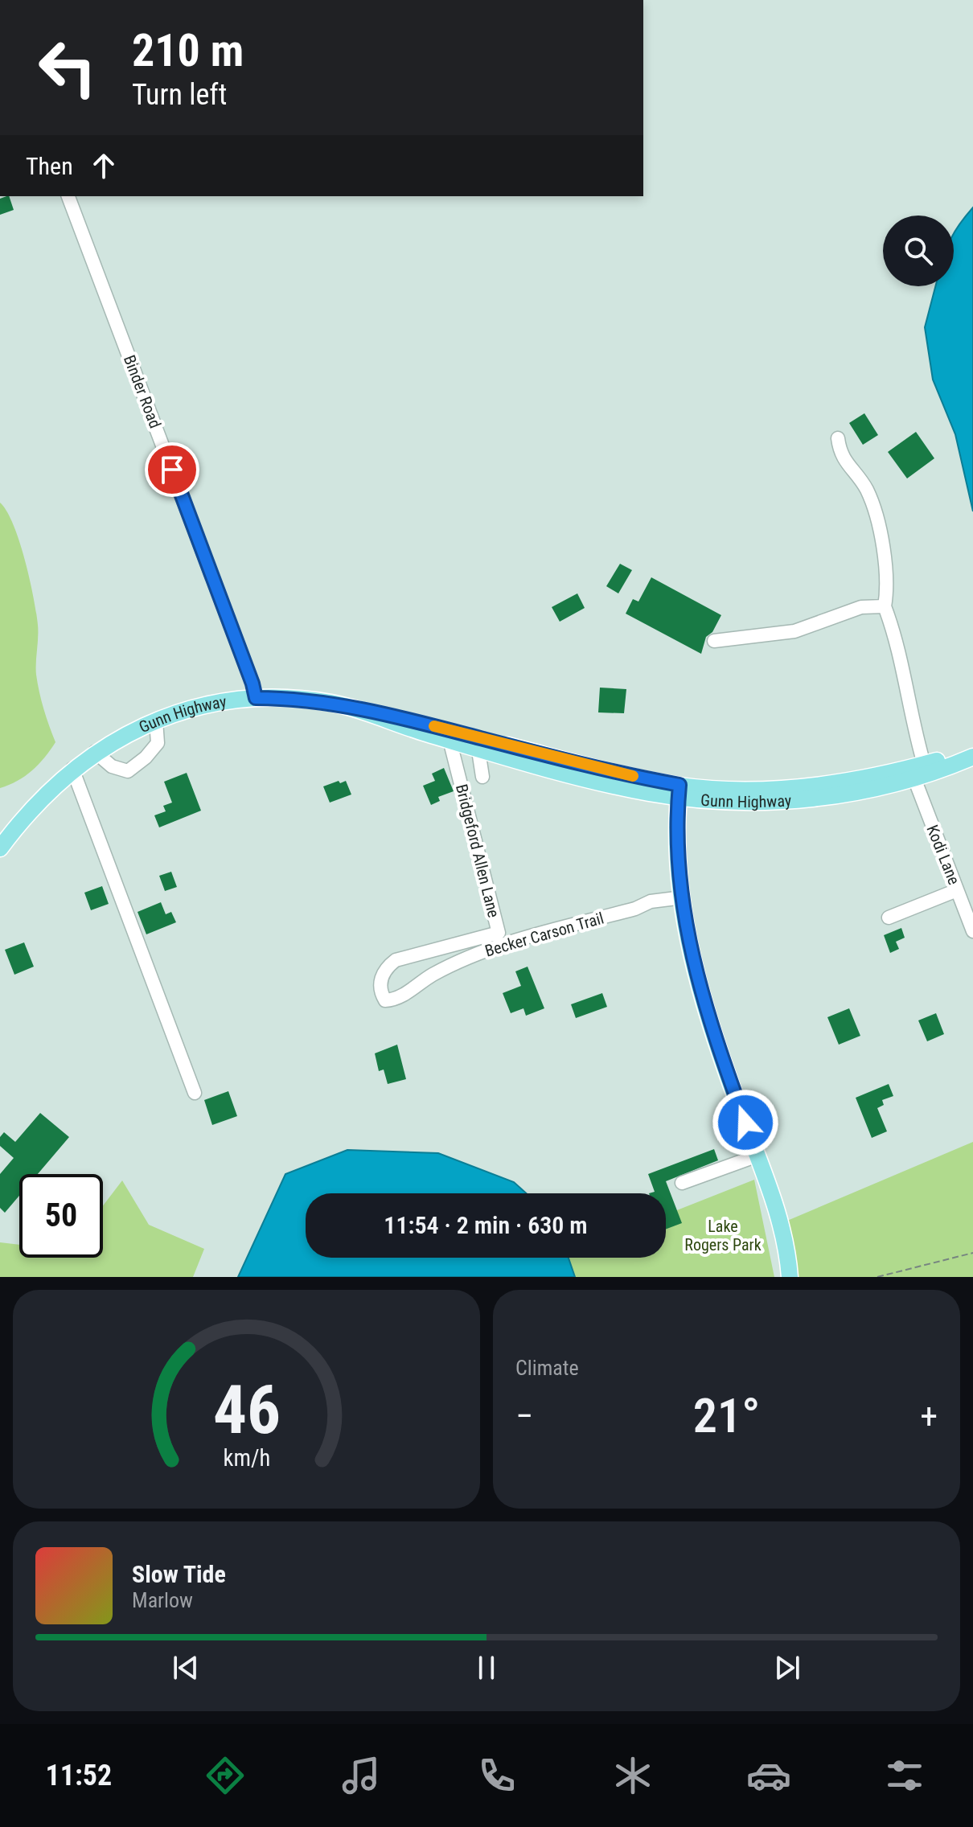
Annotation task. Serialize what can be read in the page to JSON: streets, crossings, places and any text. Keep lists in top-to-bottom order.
{
  "streets": {
    "main road": ["Gunn Highway"],
    "street": [
      "Binder Road",
      "Bridgeford Allen Lane",
      "Kodi Lane",
      "Becker Carson Trail"
    ]
  },
  "crossings": [
    ["Binder Road", "Gunn Highway"],
    ["Gunn Highway", "Bridgeford Allen Lane"],
    ["Gunn Highway", "Kodi Lane"],
    ["Bridgeford Allen Lane", "Becker Carson Trail"]
  ],
  "parks": ["Lake Rogers Park"],
  "page": {
    "turn": ["210 m", "Turn left"],
    "then": "Then",
    "limit": "50",
    "trip": "11:54 · 2 min · 630 m",
    "tile": "Climate",
    "heat": ["−", "21°", "+"],
    "song": ["Slow Tide", "Marlow"],
    "tabs": "11:52",
    "gauge": ["46", "km/h"]
  }
}
